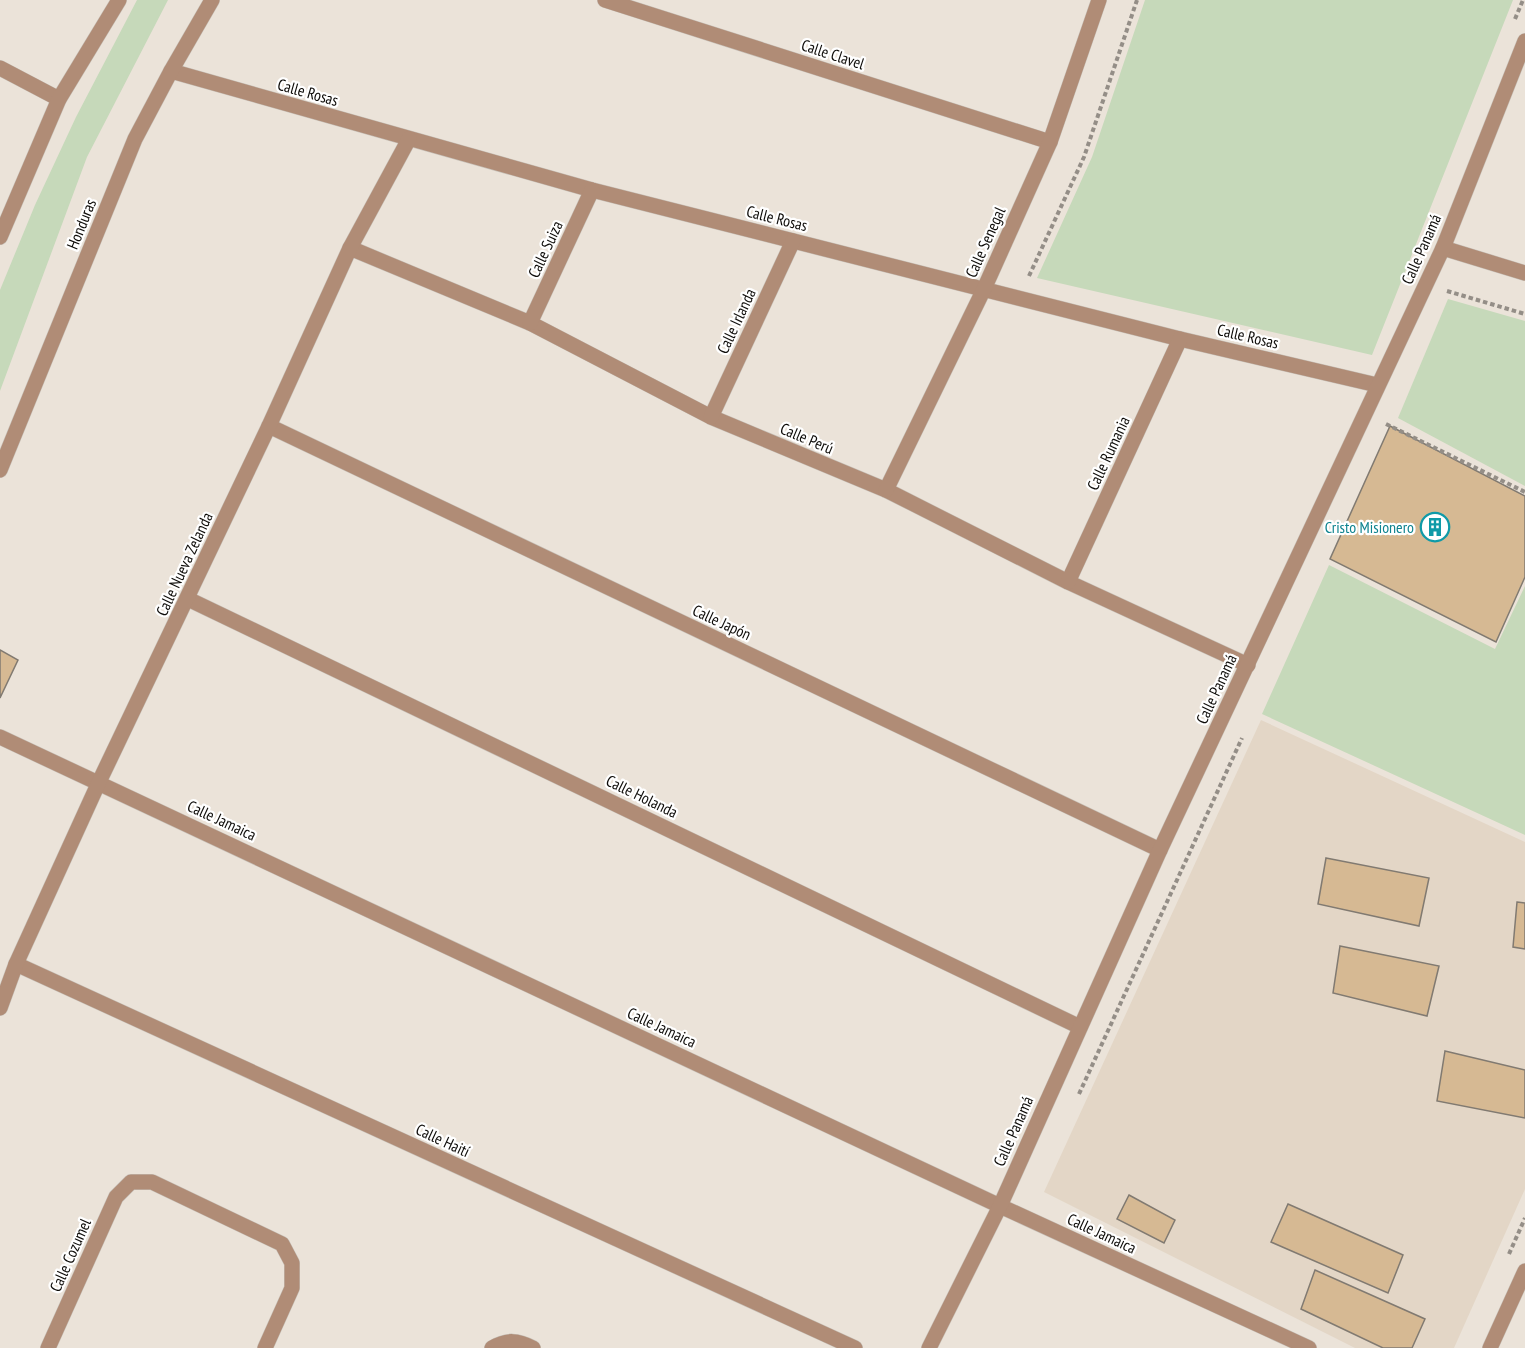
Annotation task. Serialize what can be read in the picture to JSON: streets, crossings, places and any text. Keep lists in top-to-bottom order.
{
  "streets": {
    "street": [
      "Calle Clavel",
      "Calle Rosas",
      "Honduras",
      "Calle Senegal",
      "Calle Suiza",
      "Calle Panamá",
      "Calle Irlanda",
      "Calle Perú",
      "Calle Rumania",
      "Calle Nueva Zelanda",
      "Calle Japón",
      "Calle Holanda",
      "Calle Jamaica",
      "Calle Haití",
      "Calle Cozumel"
    ]
  },
  "crossings": [
    ["Calle Clavel", "Calle Senegal"],
    ["Calle Rosas", "Honduras"],
    ["Calle Rosas", "Calle Senegal"],
    ["Calle Rosas", "Calle Suiza"],
    ["Calle Rosas", "Calle Panamá"],
    ["Calle Rosas", "Calle Irlanda"],
    ["Calle Rosas", "Calle Rumania"],
    ["Calle Rosas", "Calle Nueva Zelanda"],
    ["Calle Senegal", "Calle Perú"],
    ["Calle Suiza", "Calle Perú"],
    ["Calle Panamá", "Calle Perú"],
    ["Calle Panamá", "Calle Japón"],
    ["Calle Panamá", "Calle Holanda"],
    ["Calle Panamá", "Calle Jamaica"],
    ["Calle Irlanda", "Calle Perú"],
    ["Calle Perú", "Calle Rumania"],
    ["Calle Perú", "Calle Nueva Zelanda"],
    ["Calle Nueva Zelanda", "Calle Japón"],
    ["Calle Nueva Zelanda", "Calle Holanda"],
    ["Calle Nueva Zelanda", "Calle Jamaica"],
    ["Calle Nueva Zelanda", "Calle Haití"]
  ],
  "places": {
    "building": ["Cristo Misionero"]
  }
}
